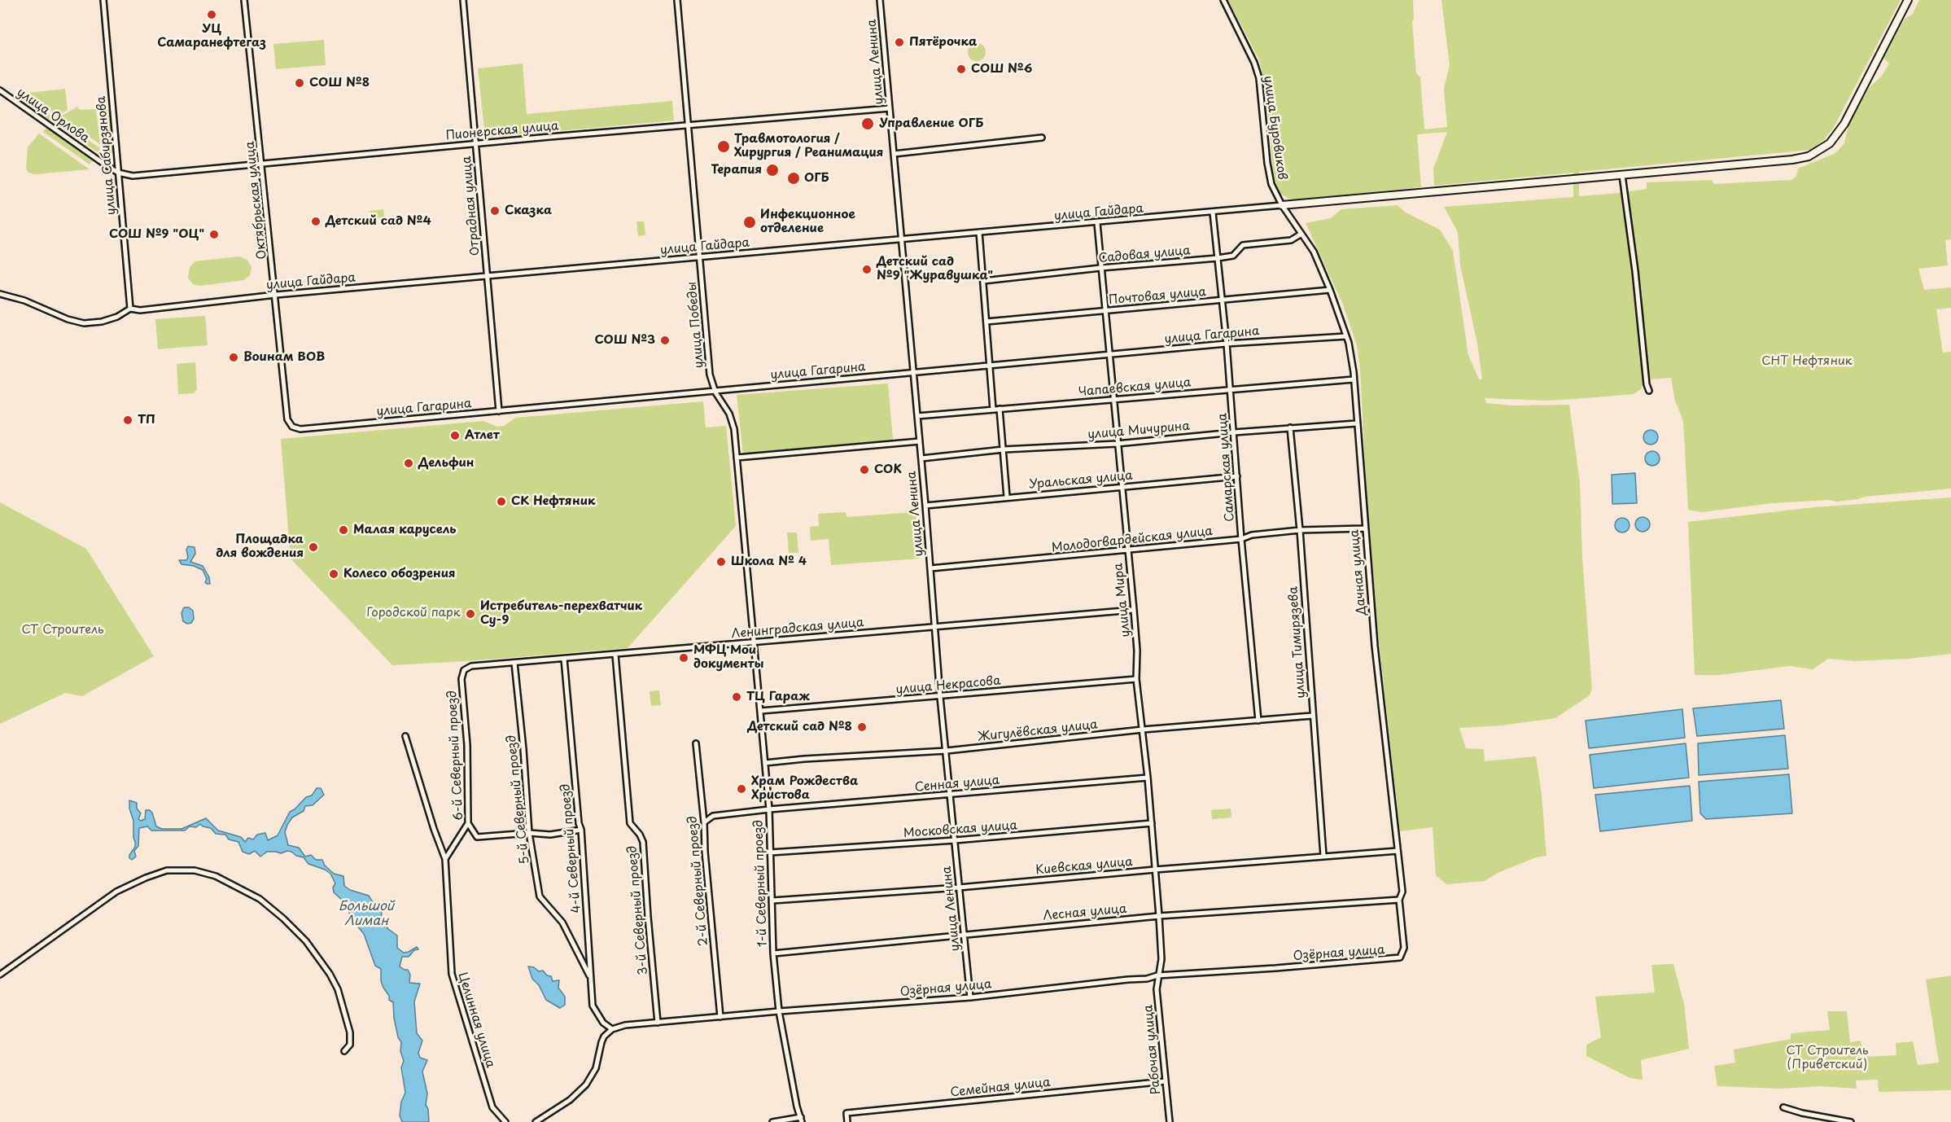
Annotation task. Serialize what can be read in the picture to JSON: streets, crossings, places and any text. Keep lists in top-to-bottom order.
{
  "streets": {
    "street": [
      "улица Ленина",
      "улица Орлова",
      "улица Буровиков",
      "Пионерская улица",
      "улица Сабирзянова",
      "Октябрьская улица",
      "Отрадная улица",
      "улица Гайдара",
      "Садовая улица",
      "Почтовая улица",
      "улица Победы",
      "улица Гагарина",
      "Чапаевская улица",
      "улица Мичурина",
      "Самарская улица",
      "Уральская улица",
      "Молодогвардейская улица",
      "Дачная улица",
      "улица Мира",
      "Ленинградская улица",
      "улица Тимирязева",
      "улица Некрасова",
      "Жигулёвская улица",
      "6-й Северный проезд",
      "Сенная улица",
      "5-й Северный проезд",
      "Московская улица",
      "4-й Северный проезд",
      "Киевская улица",
      "2-й Северный проезд",
      "1-й Северный проезд",
      "3-й Северный проезд",
      "Лесная улица",
      "Озёрная улица",
      "Целинная улица",
      "Рабочая улица",
      "Семейная улица"
    ]
  },
  "crossings": [
    ["улица Ленина", "Пионерская улица"],
    ["улица Ленина", "улица Гайдара"],
    ["улица Ленина", "улица Гагарина"],
    ["улица Ленина", "Чапаевская улица"],
    ["улица Ленина", "улица Мичурина"],
    ["улица Ленина", "Уральская улица"],
    ["улица Ленина", "Молодогвардейская улица"],
    ["улица Ленина", "Ленинградская улица"],
    ["улица Ленина", "улица Некрасова"],
    ["улица Ленина", "Жигулёвская улица"],
    ["улица Ленина", "Сенная улица"],
    ["улица Ленина", "Московская улица"],
    ["улица Ленина", "Киевская улица"],
    ["улица Ленина", "Лесная улица"],
    ["улица Ленина", "Озёрная улица"],
    ["улица Орлова", "Пионерская улица"],
    ["улица Орлова", "улица Сабирзянова"],
    ["улица Буровиков", "улица Гайдара"],
    ["улица Буровиков", "Дачная улица"],
    ["Пионерская улица", "улица Сабирзянова"],
    ["Пионерская улица", "Октябрьская улица"],
    ["Пионерская улица", "Отрадная улица"],
    ["Пионерская улица", "улица Победы"],
    ["улица Сабирзянова", "улица Гайдара"],
    ["Октябрьская улица", "улица Гайдара"],
    ["Октябрьская улица", "улица Гагарина"],
    ["Отрадная улица", "улица Гайдара"],
    ["Отрадная улица", "улица Гагарина"],
    ["улица Гайдара", "улица Победы"],
    ["улица Гайдара", "Самарская улица"],
    ["улица Гайдара", "Дачная улица"],
    ["улица Гайдара", "улица Мира"],
    ["Садовая улица", "Самарская улица"],
    ["Садовая улица", "Дачная улица"],
    ["Садовая улица", "улица Мира"],
    ["Почтовая улица", "Самарская улица"],
    ["Почтовая улица", "Дачная улица"],
    ["Почтовая улица", "улица Мира"],
    ["улица Победы", "улица Гагарина"],
    ["улица Победы", "Ленинградская улица"],
    ["улица Победы", "1-й Северный проезд"],
    ["улица Гагарина", "Самарская улица"],
    ["улица Гагарина", "Дачная улица"],
    ["улица Гагарина", "улица Мира"],
    ["Чапаевская улица", "Самарская улица"],
    ["Чапаевская улица", "Дачная улица"],
    ["Чапаевская улица", "улица Мира"],
    ["улица Мичурина", "Самарская улица"],
    ["улица Мичурина", "Дачная улица"],
    ["улица Мичурина", "улица Мира"],
    ["улица Мичурина", "улица Тимирязева"],
    ["Самарская улица", "Уральская улица"],
    ["Самарская улица", "Молодогвардейская улица"],
    ["Самарская улица", "Жигулёвская улица"],
    ["Уральская улица", "улица Мира"],
    ["Молодогвардейская улица", "Дачная улица"],
    ["Молодогвардейская улица", "улица Мира"],
    ["Молодогвардейская улица", "улица Тимирязева"],
    ["Дачная улица", "Киевская улица"],
    ["Дачная улица", "Лесная улица"],
    ["Дачная улица", "Озёрная улица"],
    ["улица Мира", "Ленинградская улица"],
    ["улица Мира", "улица Некрасова"],
    ["улица Мира", "Жигулёвская улица"],
    ["улица Мира", "Сенная улица"],
    ["улица Мира", "Московская улица"],
    ["улица Мира", "Киевская улица"],
    ["улица Мира", "Лесная улица"],
    ["улица Мира", "Озёрная улица"],
    ["улица Мира", "Рабочая улица"],
    ["Ленинградская улица", "6-й Северный проезд"],
    ["Ленинградская улица", "5-й Северный проезд"],
    ["Ленинградская улица", "4-й Северный проезд"],
    ["Ленинградская улица", "1-й Северный проезд"],
    ["Ленинградская улица", "3-й Северный проезд"],
    ["улица Тимирязева", "Жигулёвская улица"],
    ["улица Тимирязева", "Киевская улица"],
    ["улица Некрасова", "1-й Северный проезд"],
    ["Жигулёвская улица", "1-й Северный проезд"],
    ["6-й Северный проезд", "5-й Северный проезд"],
    ["Сенная улица", "2-й Северный проезд"],
    ["Сенная улица", "1-й Северный проезд"],
    ["5-й Северный проезд", "4-й Северный проезд"],
    ["Московская улица", "1-й Северный проезд"],
    ["4-й Северный проезд", "Озёрная улица"],
    ["Киевская улица", "1-й Северный проезд"],
    ["2-й Северный проезд", "Озёрная улица"],
    ["1-й Северный проезд", "Лесная улица"],
    ["1-й Северный проезд", "Озёрная улица"],
    ["3-й Северный проезд", "Озёрная улица"],
    ["Озёрная улица", "Рабочая улица"],
    ["Рабочая улица", "Семейная улица"]
  ],
  "water": ["Большой Лиман"],
  "parks": [
    "СНТ Нефтяник",
    "Городской парк",
    "СТ Строитель",
    "СТ Строитель (Приветский)"
  ],
  "places": [
    "УЦ Самаранефтегаз",
    "Пятёрочка",
    "СОШ №6",
    "СОШ №8",
    "Управление ОГБ",
    "Травмотология / Хирургия / Реанимация",
    "Терапия",
    "ОГБ",
    "Сказка",
    "Детский сад №4",
    "Инфекционное отделение",
    "СОШ №9 \"ОЦ\"",
    "Детский сад №9 \"Журавушка\"",
    "СОШ №3",
    "Воинам ВОВ",
    "ТП",
    "Атлет",
    "Дельфин",
    "СОК",
    "СК Нефтяник",
    "Малая карусель",
    "Площадка для вождения",
    "Школа № 4",
    "Колесо обозрения",
    "Истребитель-перехватчик Су-9",
    "МФЦ Мои документы",
    "ТЦ Гараж",
    "Детский сад №8",
    "Храм Рождества Христова"
  ]
}
